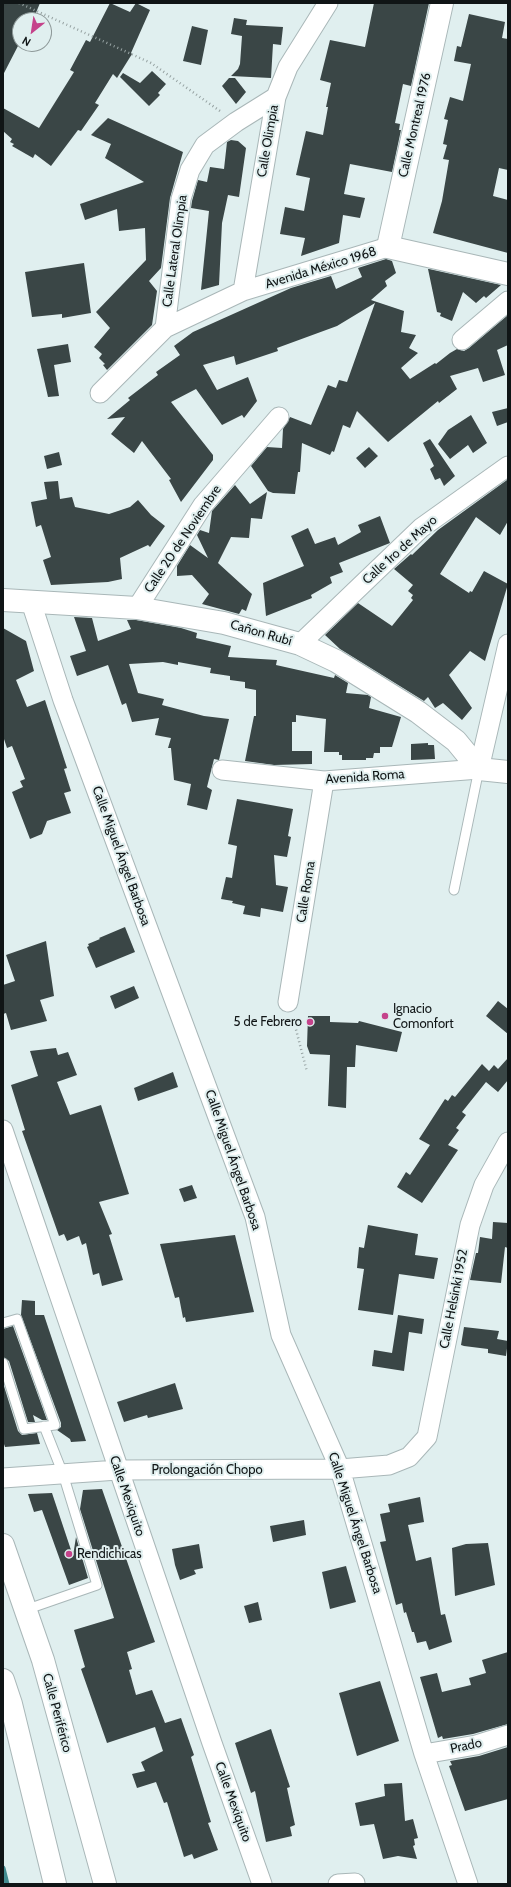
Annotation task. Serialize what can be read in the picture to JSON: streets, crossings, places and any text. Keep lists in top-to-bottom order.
{
  "streets": {
    "main road": [
      "Calle Montreal 1976",
      "Avenida México 1968",
      "Cañon Rubí",
      "Avenida Roma",
      "Calle Periférico"
    ],
    "street": [
      "Calle Olimpia",
      "Calle Lateral Olimpia",
      "Calle 20 de Noviembre",
      "Calle 1ro de Mayo",
      "Calle Miguel Ángel Barbosa",
      "Calle Roma",
      "Calle Helsinki 1952",
      "Prolongación Chopo",
      "Calle Mexiquito",
      "Prado"
    ]
  },
  "crossings": [
    ["Calle Montreal 1976", "Avenida México 1968"],
    ["Calle Olimpia", "Calle Lateral Olimpia"],
    ["Calle Olimpia", "Avenida México 1968"],
    ["Calle Lateral Olimpia", "Avenida México 1968"],
    ["Calle 20 de Noviembre", "Cañon Rubí"],
    ["Calle 1ro de Mayo", "Cañon Rubí"],
    ["Cañon Rubí", "Avenida Roma"],
    ["Cañon Rubí", "Calle Miguel Ángel Barbosa"],
    ["Avenida Roma", "Calle Roma"],
    ["Calle Miguel Ángel Barbosa", "Prolongación Chopo"],
    ["Calle Miguel Ángel Barbosa", "Prado"],
    ["Calle Helsinki 1952", "Prolongación Chopo"],
    ["Prolongación Chopo", "Calle Mexiquito"]
  ],
  "places": ["Ignacio Comonfort", "5 de Febrero", "Rendichicas"],
  "north": "bottom left"
}
